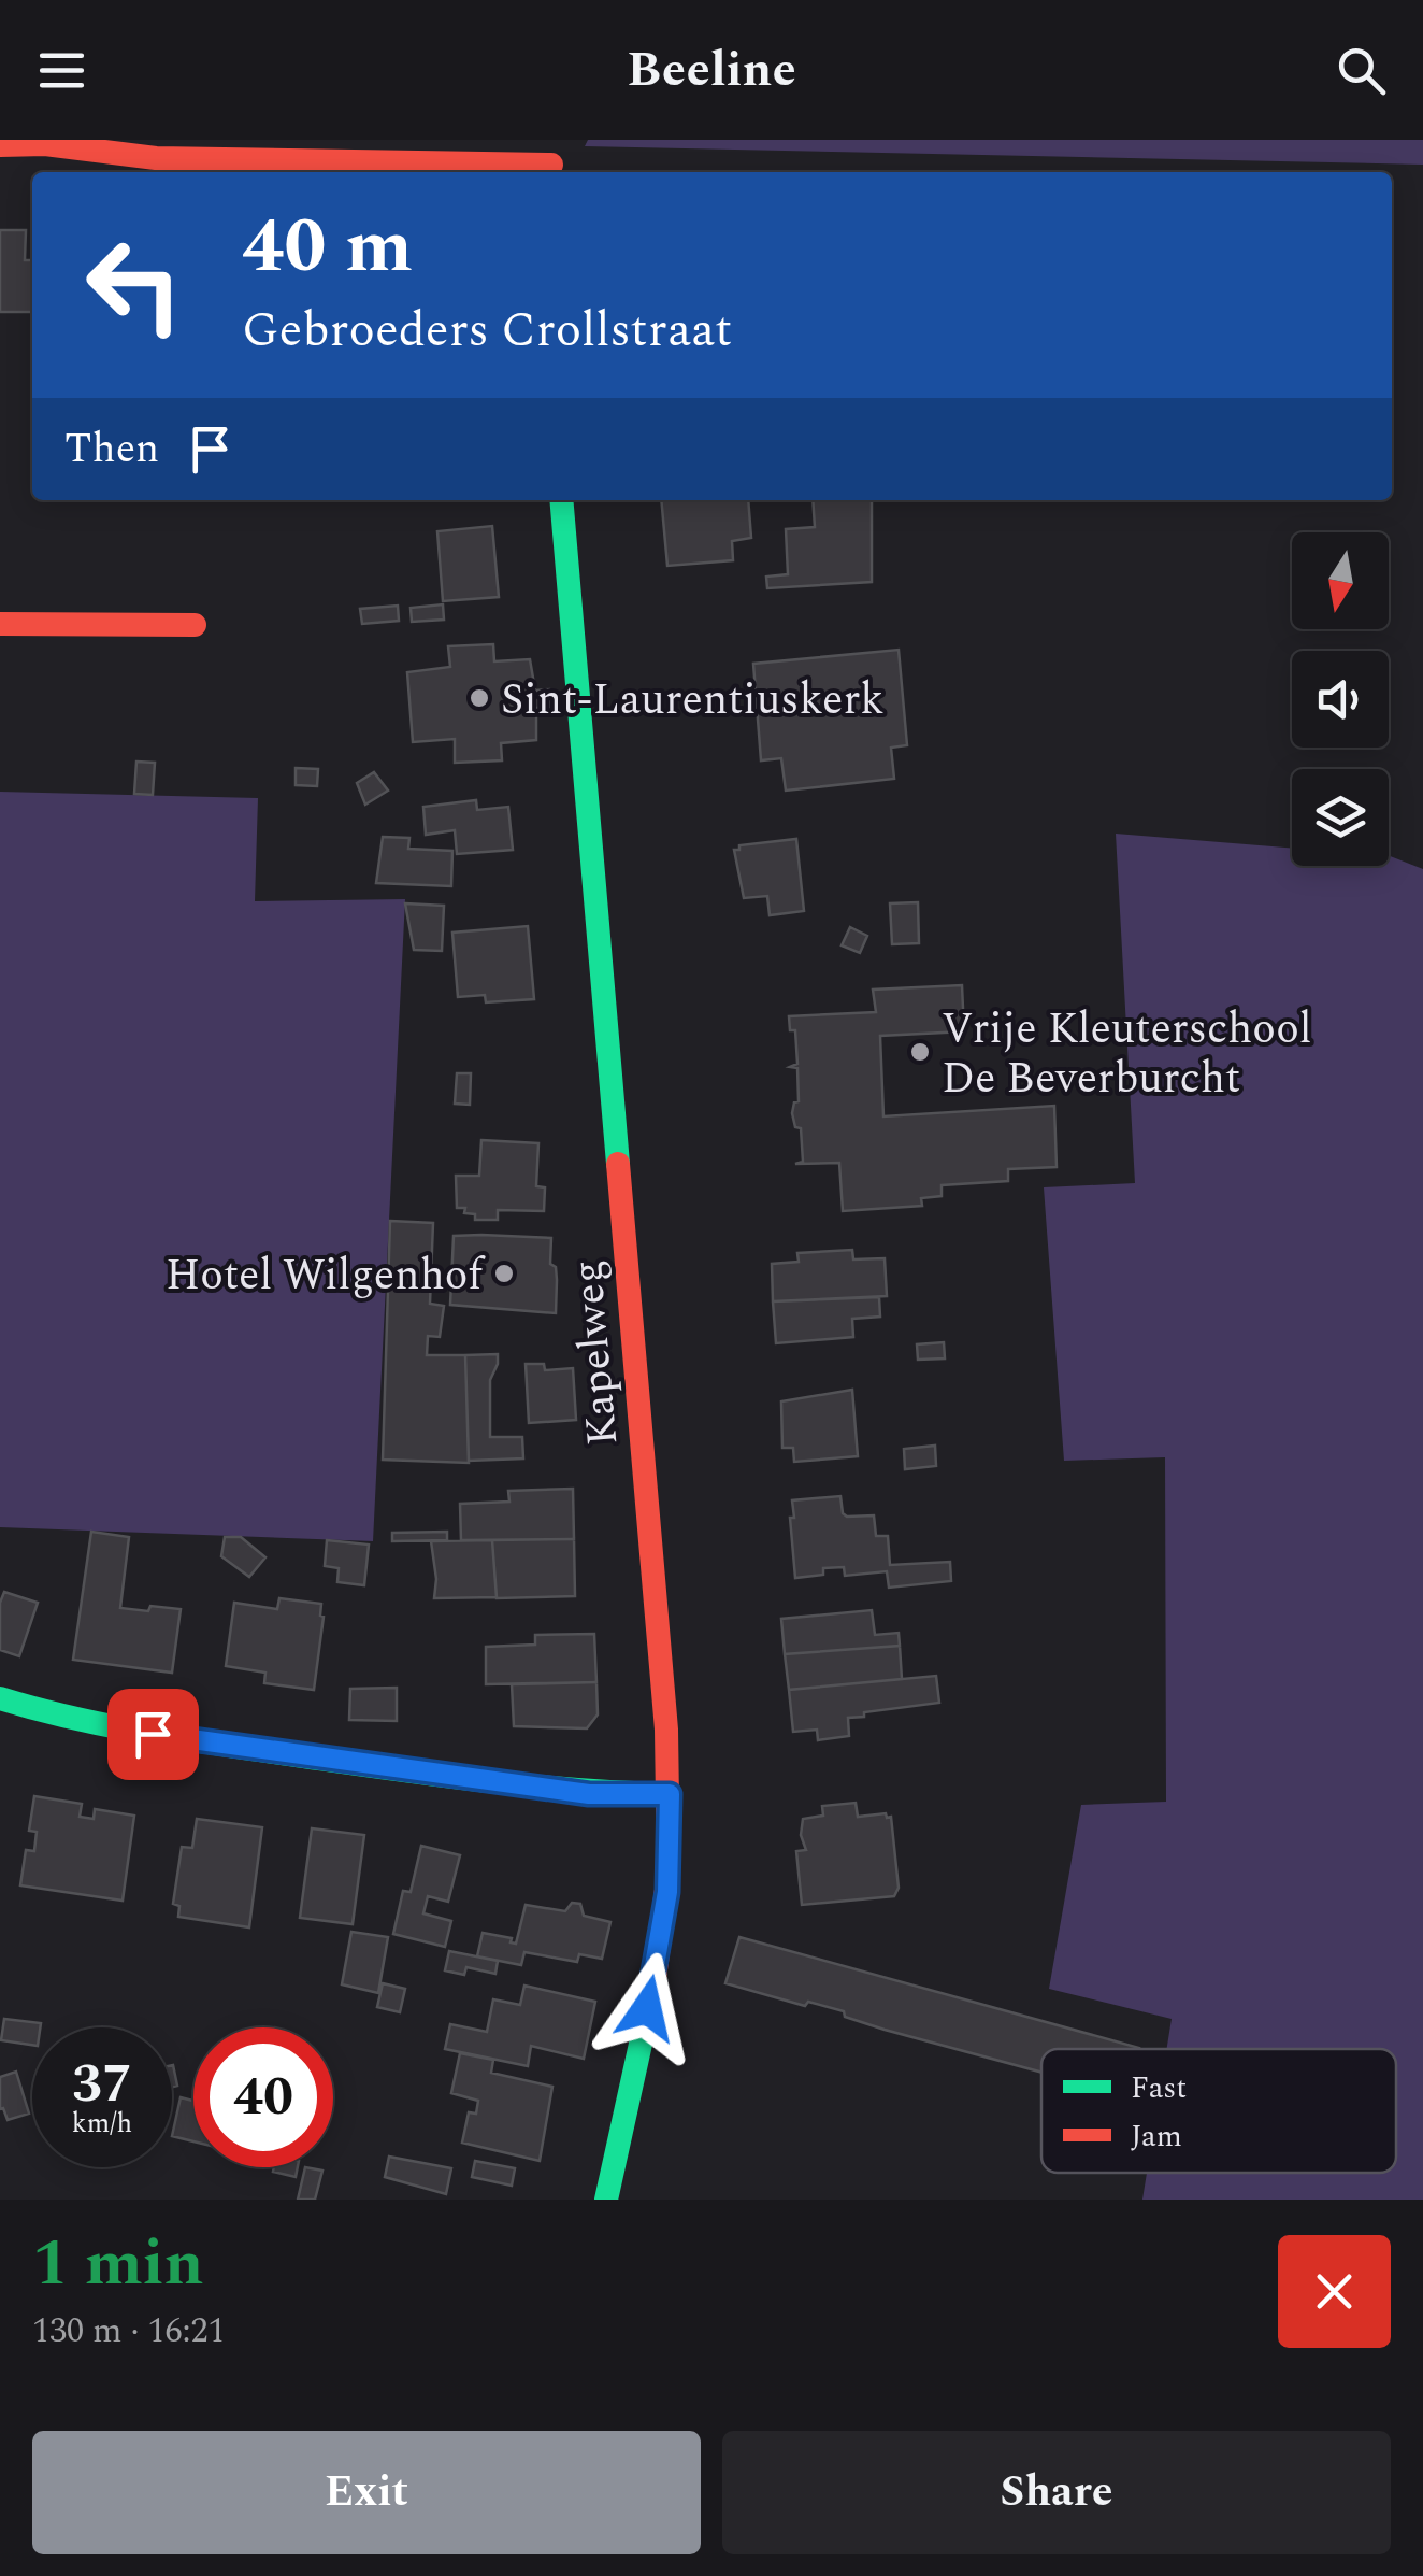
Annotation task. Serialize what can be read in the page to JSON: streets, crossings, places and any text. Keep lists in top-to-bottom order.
{
  "streets": {
    "street": ["Kapelweg"]
  },
  "places": ["Sint-Laurentiuskerk", "Vrije Kleuterschool De Beverburcht", "Hotel Wilgenhof"],
  "legend": ["Fast", "Jam"],
  "north": "bottom",
  "page": {
    "header": "Beeline",
    "turn": ["40 m", "Gebroeders Crollstraat"],
    "then": "Then",
    "speed": "37 km/h",
    "limit": "40",
    "heading": ["1 min", "130 m · 16:21"],
    "buttons": ["Exit", "Share"]
  }
}
